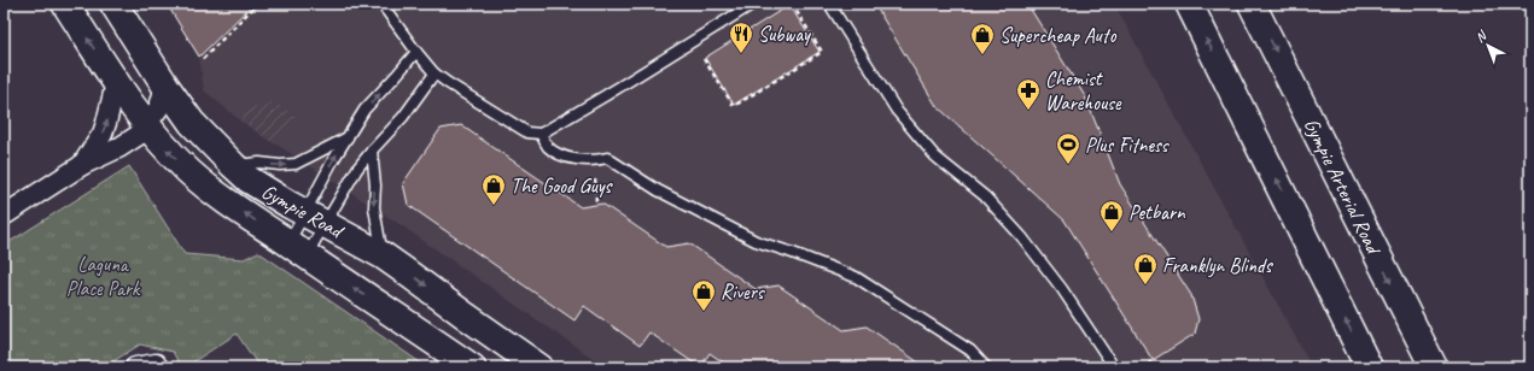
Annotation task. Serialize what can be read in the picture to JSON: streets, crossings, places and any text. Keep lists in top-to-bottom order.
{
  "streets": {
    "main road": ["Gympie Arterial Road", "Gympie Road"]
  },
  "parks": ["Laguna Place Park"],
  "places": {
    "restaurant": ["Subway"],
    "shop": [
      "Supercheap Auto",
      "The Good Guys",
      "Petbarn",
      "Franklyn Blinds",
      "Rivers"
    ],
    "pharmacy": ["Chemist Warehouse"],
    "sports": ["Plus Fitness"]
  },
  "north": "top left"
}
